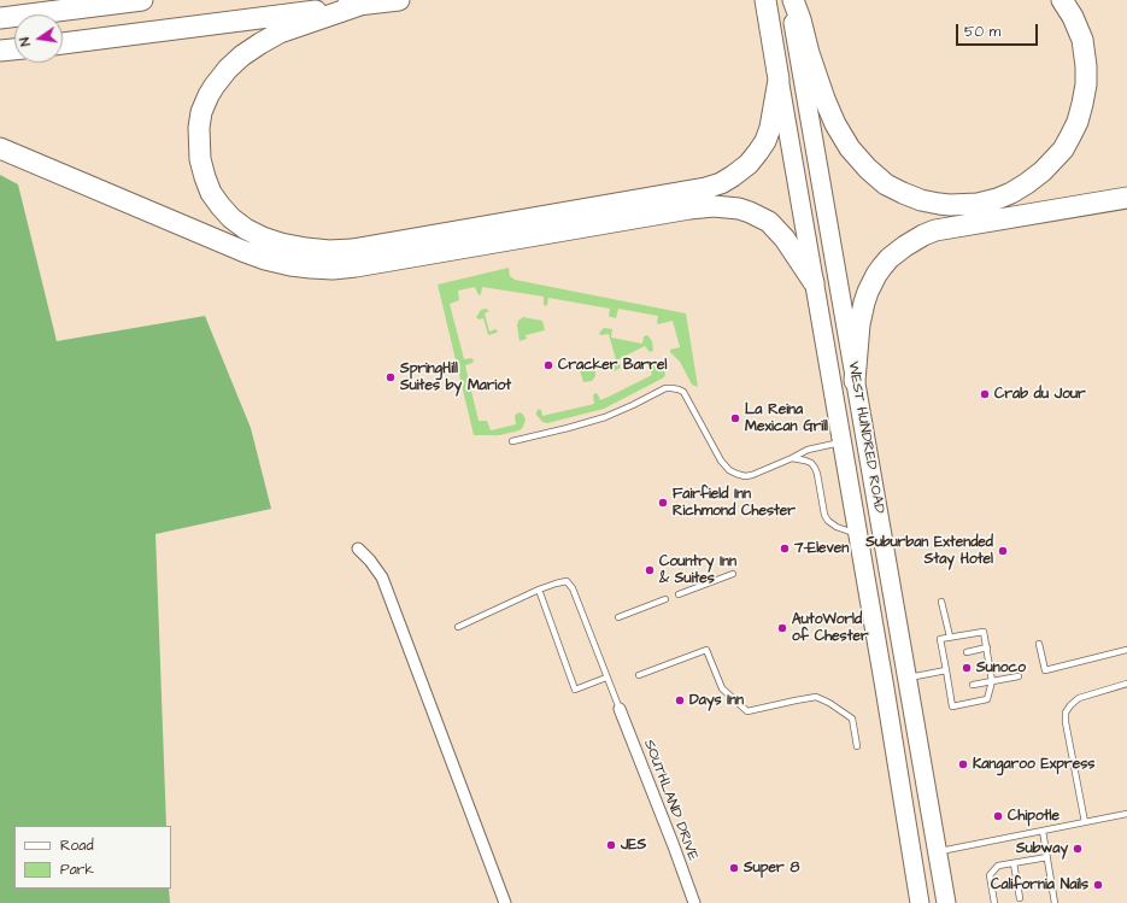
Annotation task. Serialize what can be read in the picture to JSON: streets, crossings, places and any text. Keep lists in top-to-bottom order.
{
  "streets": {
    "highway": ["WEST HUNDRED ROAD"],
    "street": ["SOUTHLAND DRIVE"]
  },
  "places": [
    "Cracker Barrel",
    "SpringHill Suites by Mariot",
    "Crab du Jour",
    "La Reina Mexican Grill",
    "Fairfield Inn Richmond Chester",
    "7-Eleven",
    "Suburban Extended Stay Hotel",
    "Country Inn & Suites",
    "AutoWorld of Chester",
    "Sunoco",
    "Days Inn",
    "Kangaroo Express",
    "Chipotle",
    "JES",
    "Subway",
    "Super 8",
    "California Nails"
  ],
  "legend": ["Road", "Park"],
  "scale_bar": "50 m",
  "north": "left"
}
